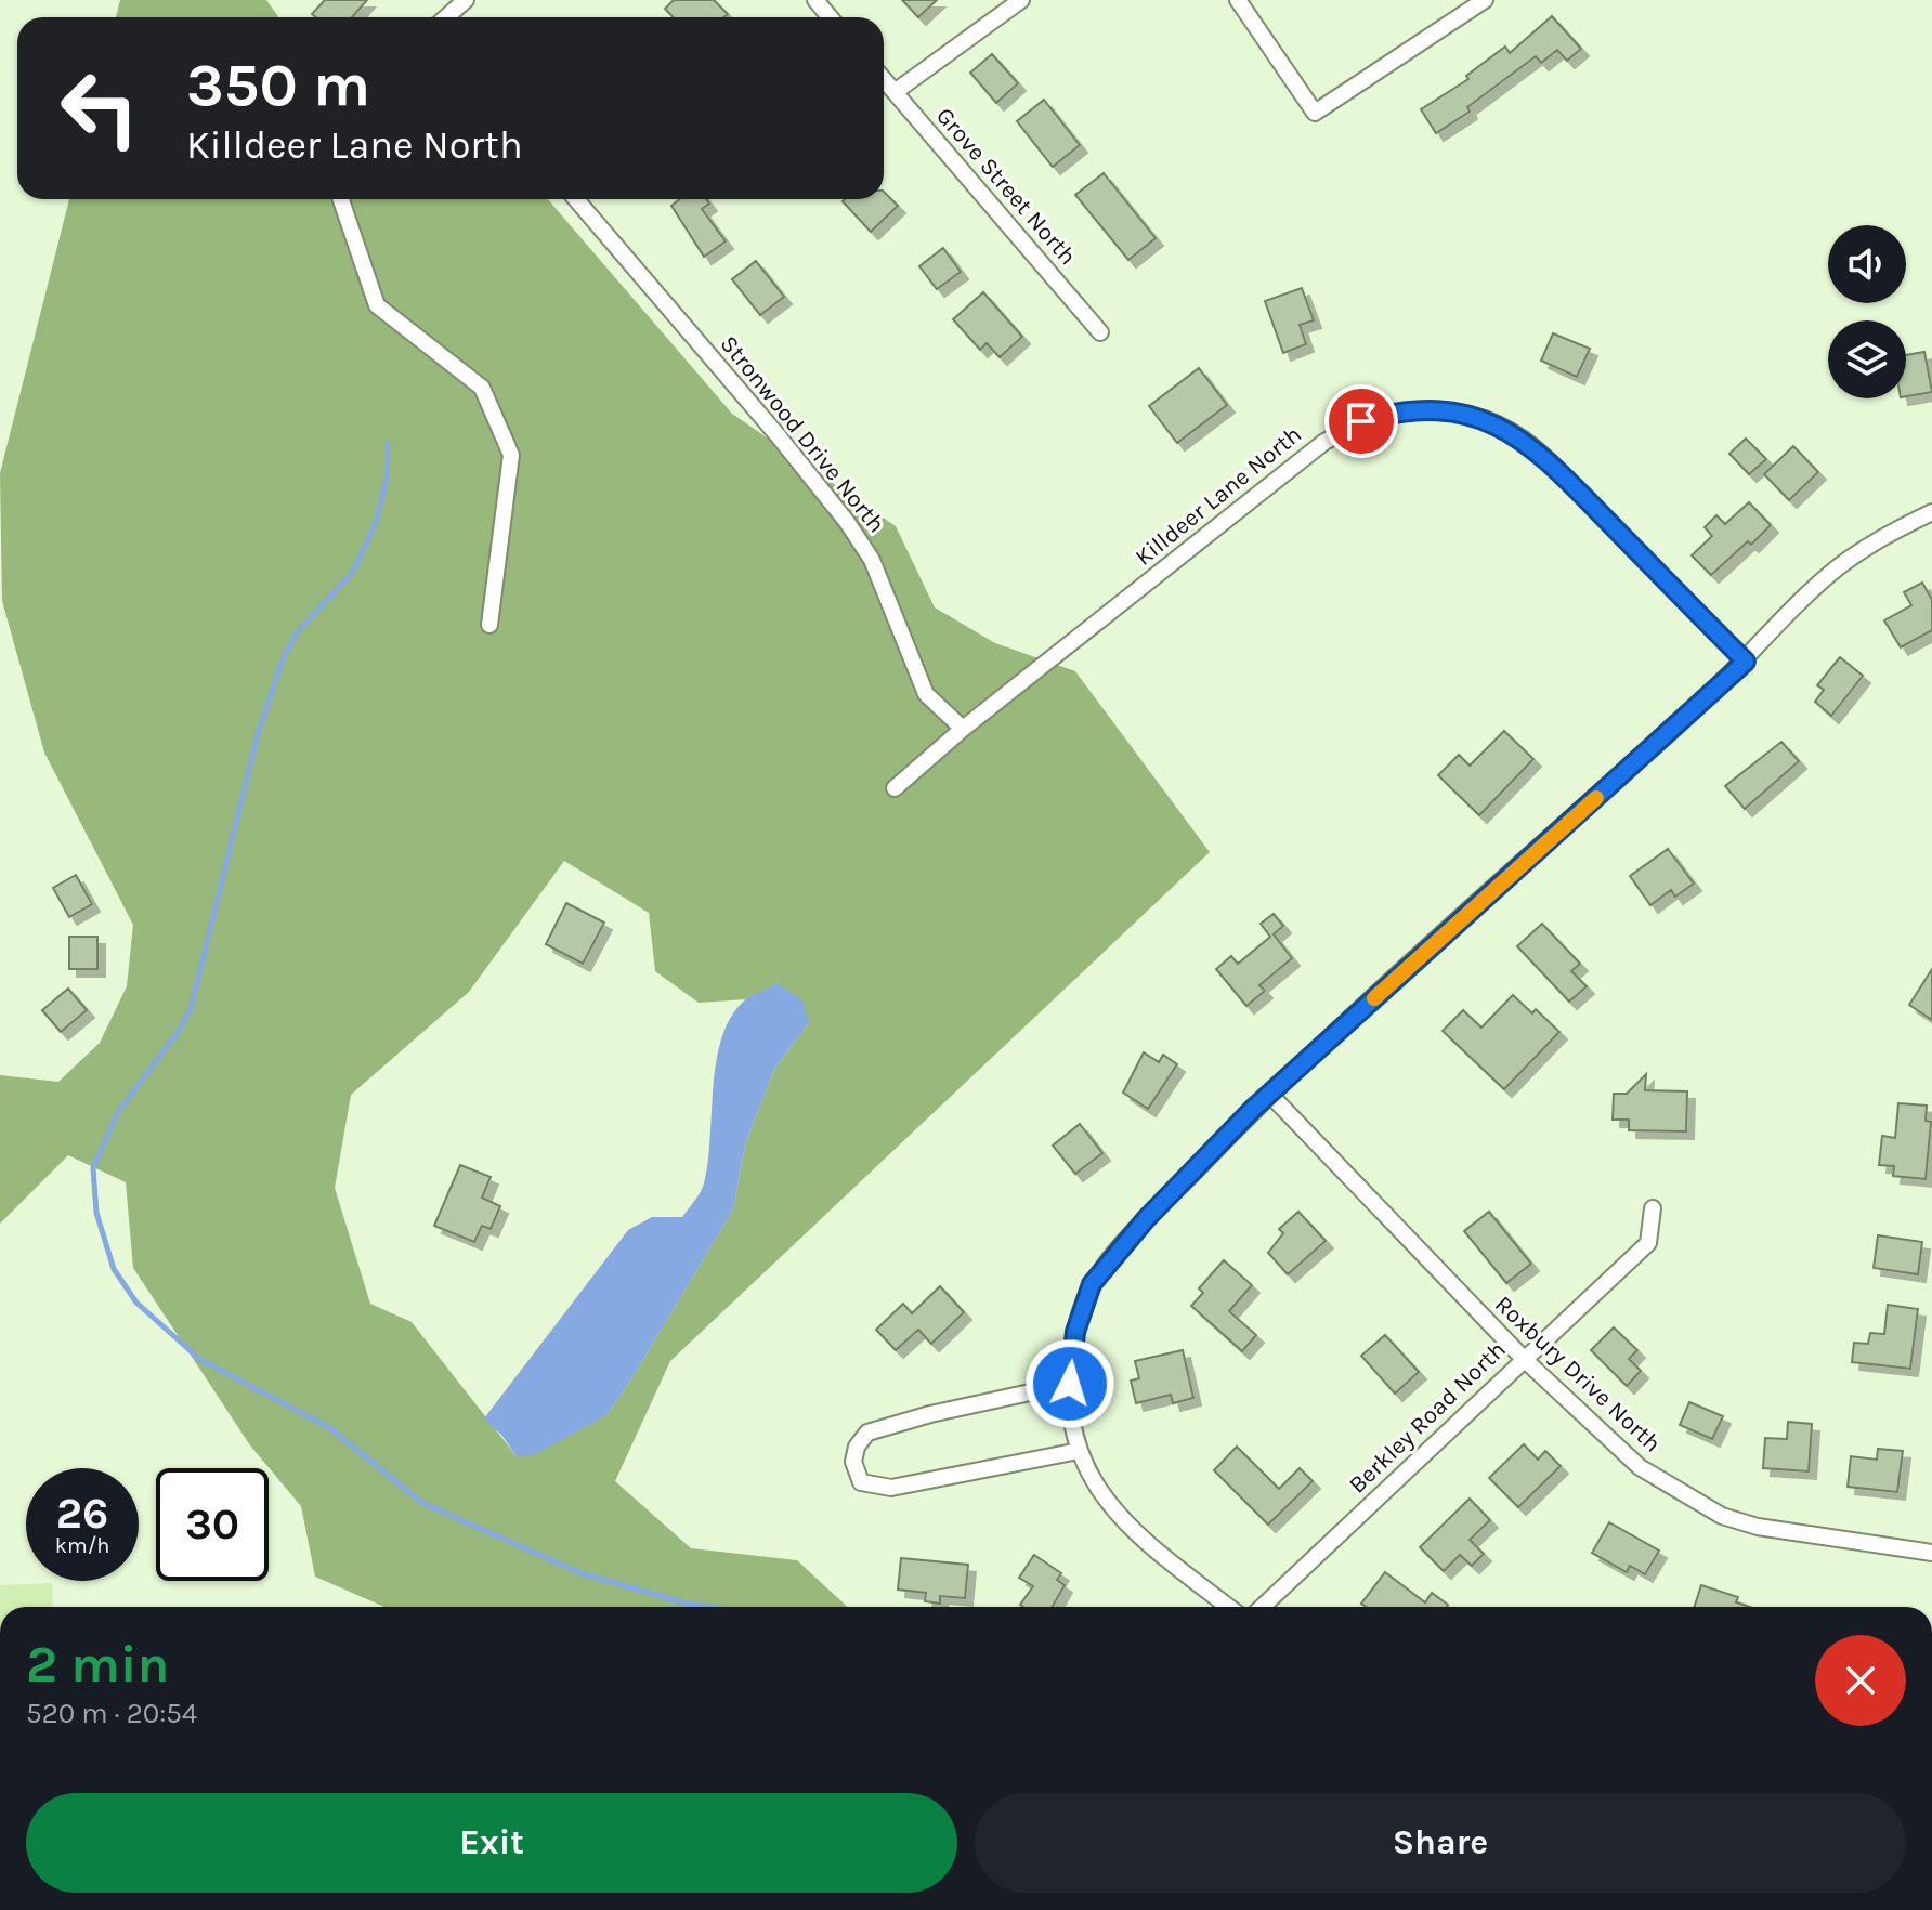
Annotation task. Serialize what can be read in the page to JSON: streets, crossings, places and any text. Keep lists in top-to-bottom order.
{
  "streets": {
    "street": [
      "Grove Street North",
      "Stronwood Drive North",
      "Killdeer Lane North",
      "Roxbury Drive North",
      "Berkley Road North"
    ]
  },
  "crossings": [
    ["Stronwood Drive North", "Killdeer Lane North"],
    ["Roxbury Drive North", "Berkley Road North"]
  ],
  "page": {
    "turn": ["350 m", "Killdeer Lane North"],
    "speed": "26 km/h",
    "limit": "30",
    "heading": ["2 min", "520 m · 20:54"],
    "buttons": ["Exit", "Share"]
  }
}
